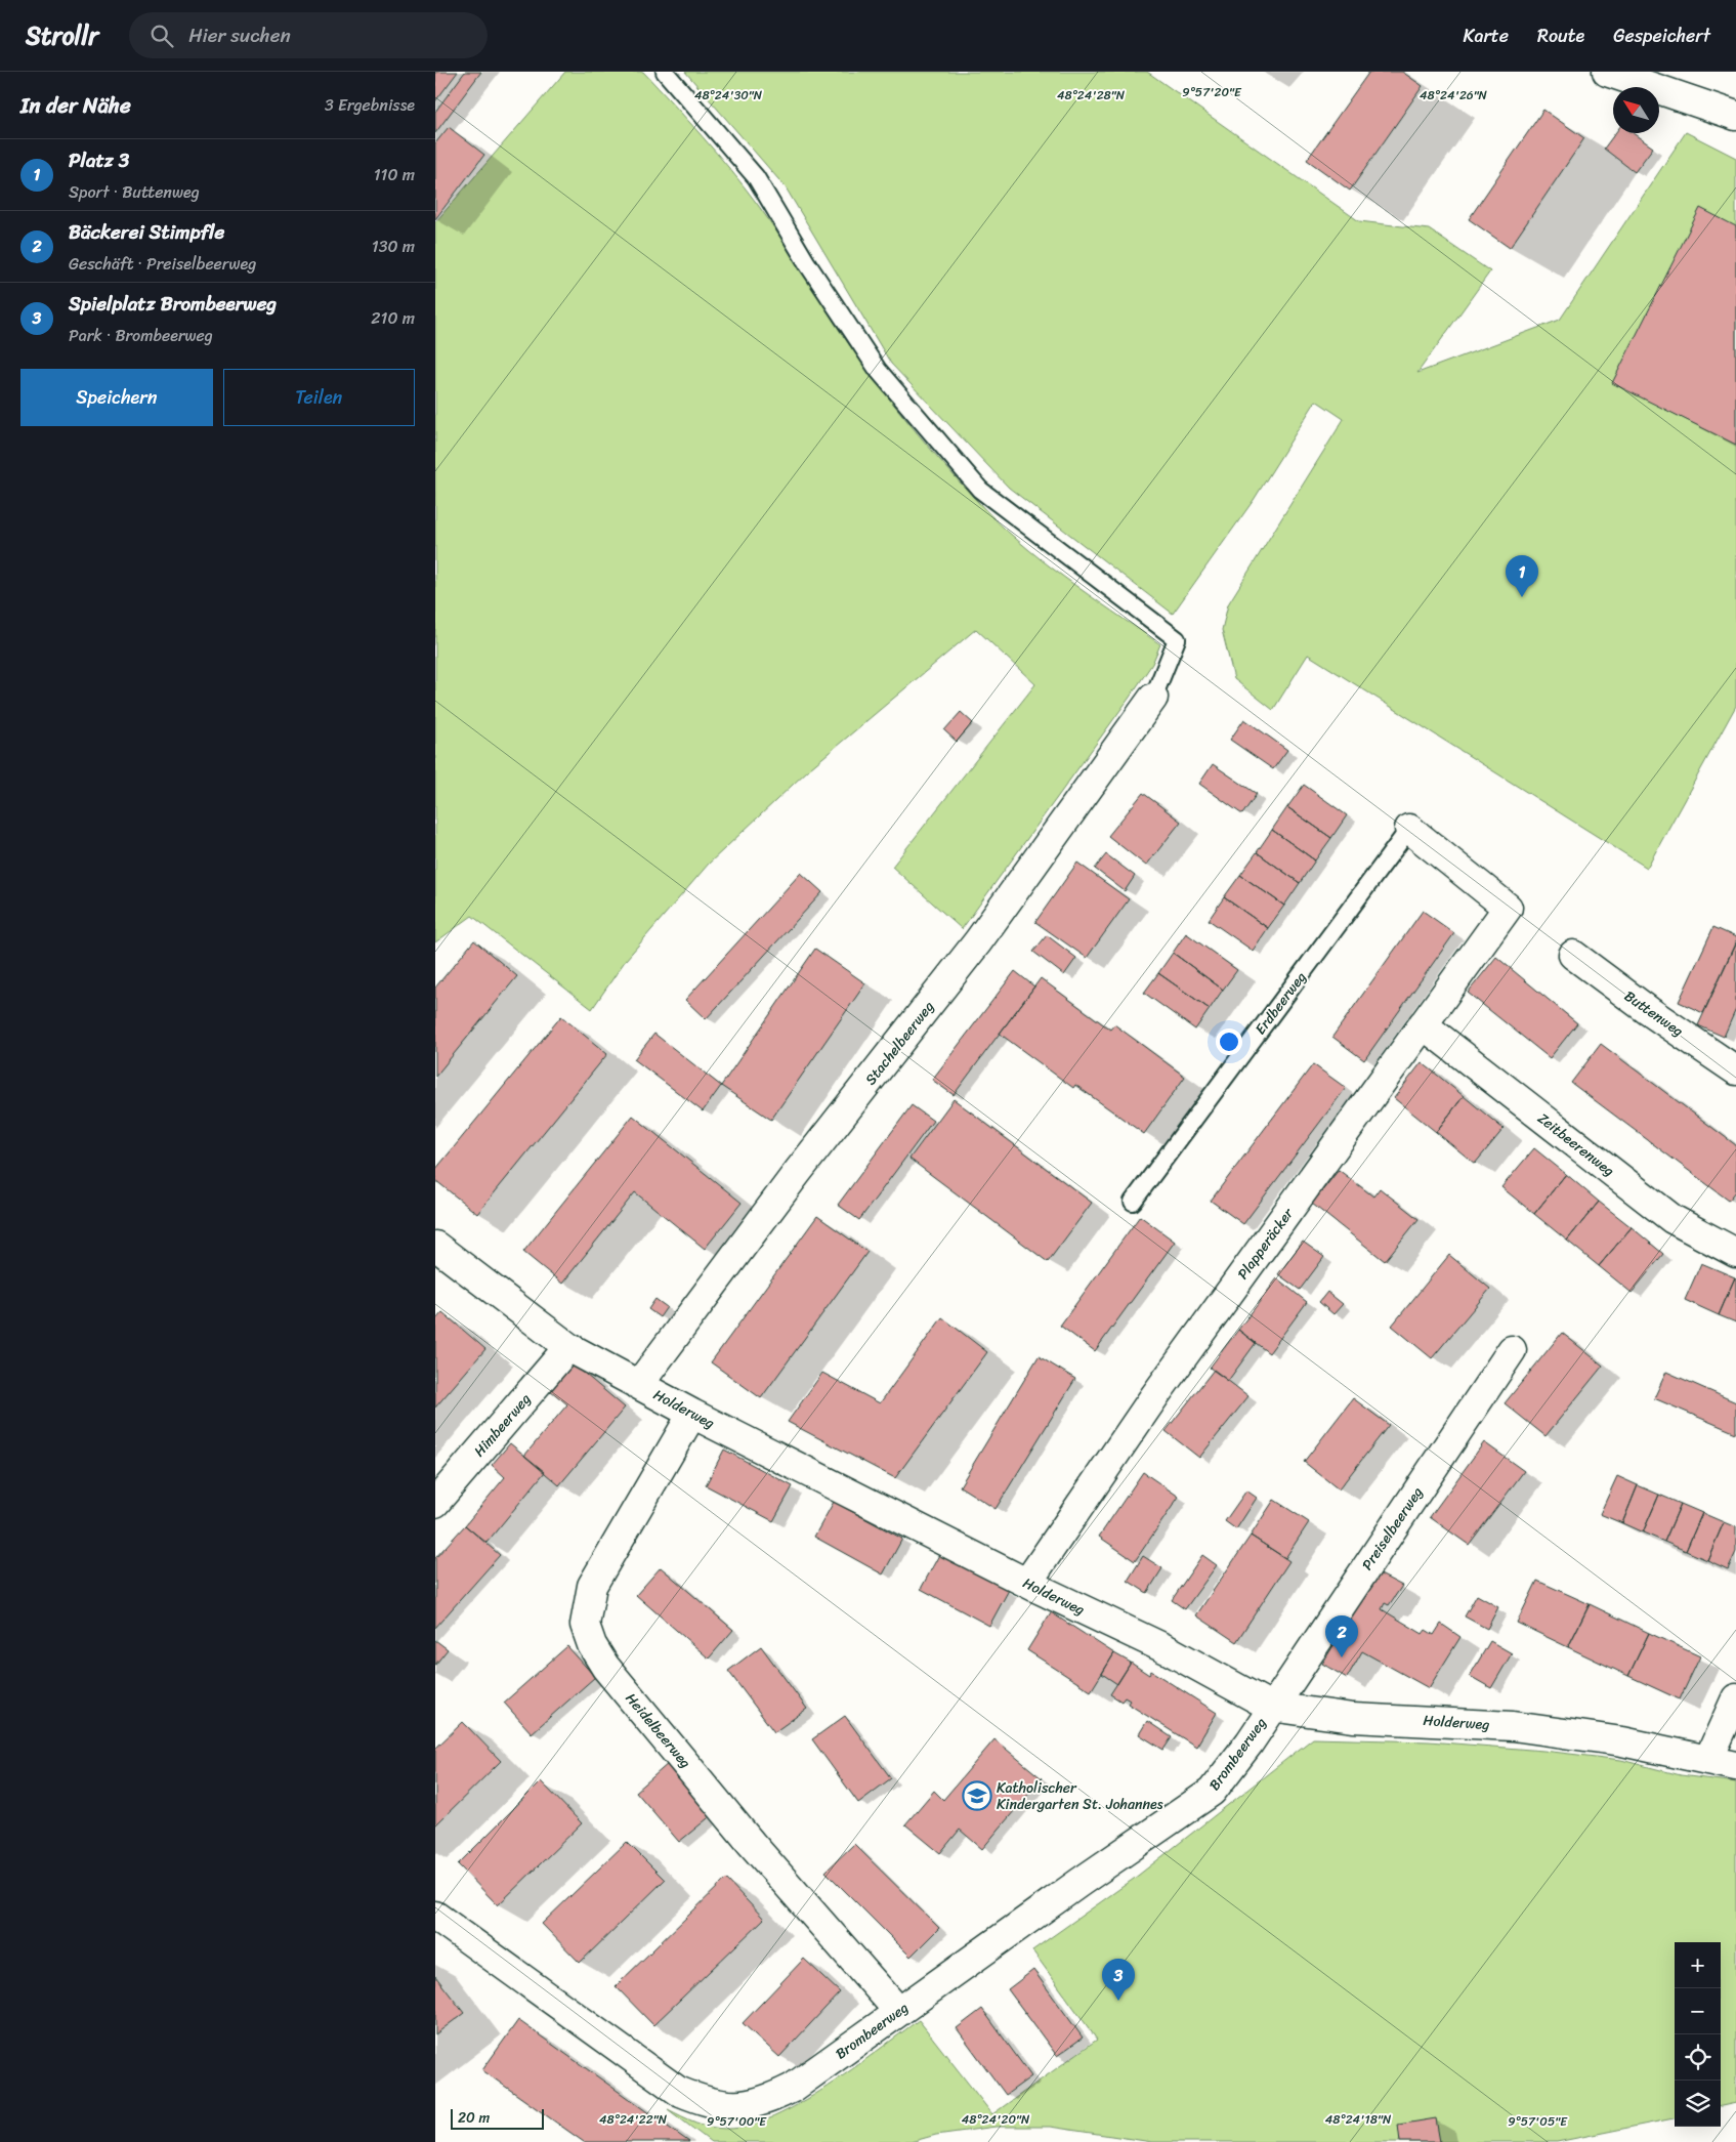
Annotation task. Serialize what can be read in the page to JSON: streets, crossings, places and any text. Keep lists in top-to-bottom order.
{
  "streets": {
    "street": [
      "Buttenweg",
      "Stachelbeerweg",
      "Zeitbeerenweg",
      "Plapperäcker",
      "Holderweg",
      "Himbeerweg",
      "Preiselbeerweg",
      "Heidelbeerweg",
      "Brombeerweg"
    ],
    "lane": ["Erdbeerweg"]
  },
  "crossings": [
    ["Erdbeerweg", "Plapperäcker"],
    ["Stachelbeerweg", "Holderweg"],
    ["Zeitbeerenweg", "Plapperäcker"],
    ["Plapperäcker", "Holderweg"],
    ["Holderweg", "Himbeerweg"],
    ["Holderweg", "Preiselbeerweg"],
    ["Holderweg", "Heidelbeerweg"],
    ["Holderweg", "Brombeerweg"],
    ["Preiselbeerweg", "Brombeerweg"],
    ["Heidelbeerweg", "Brombeerweg"]
  ],
  "places": {
    "school or university": ["Katholischer Kindergarten St. Johannes"]
  },
  "scale_bar": "20 m",
  "north": "top left",
  "page": {
    "header": "Strollr",
    "search": "Hier suchen",
    "nav": ["Karte", "Route", "Gespeichert"],
    "heading": ["In der Nähe", "3 Ergebnisse"],
    "list": [
      {
        "mark": "1",
        "name": "Platz 3",
        "note": "Sport · Buttenweg",
        "value": "110 m"
      },
      {
        "mark": "2",
        "name": "Bäckerei Stimpfle",
        "note": "Geschäft · Preiselbeerweg",
        "value": "130 m"
      },
      {
        "mark": "3",
        "name": "Spielplatz Brombeerweg",
        "note": "Park · Brombeerweg",
        "value": "210 m"
      }
    ],
    "buttons": ["Speichern", "Teilen"],
    "pins": ["1", "2", "3"],
    "map_buttons": ["+", "−"],
    "scale": "20 m"
  },
  "coordinates": [
    "9°57'20\"E",
    "48°24'30\"N",
    "48°24'28\"N",
    "48°24'26\"N",
    "48°24'22\"N",
    "48°24'20\"N",
    "48°24'18\"N",
    "9°57'00\"E",
    "9°57'05\"E"
  ]
}
